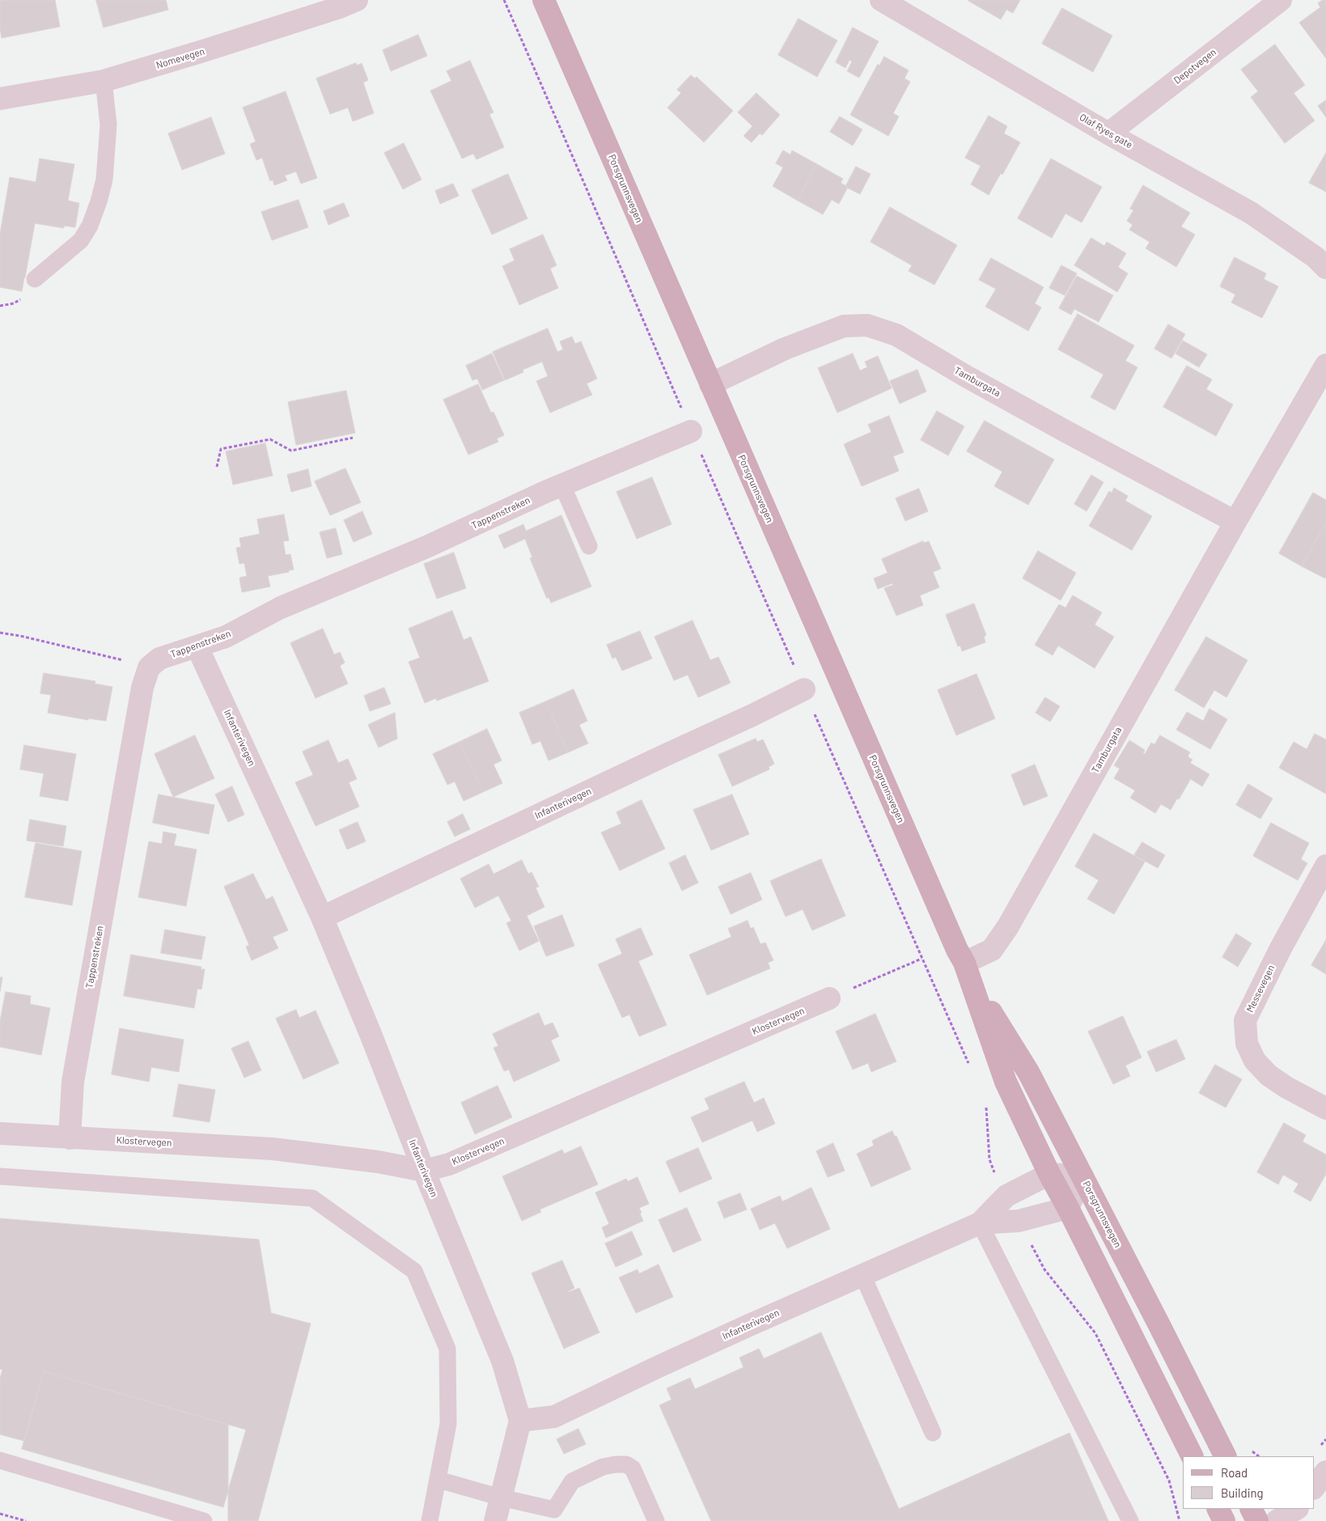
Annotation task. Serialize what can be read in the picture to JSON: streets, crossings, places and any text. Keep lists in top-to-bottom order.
{
  "streets": {
    "main road": ["Porsgrunnsvegen"],
    "street": [
      "Nomevegen",
      "Depotvegen",
      "Olaf Ryes gate",
      "Tamburgata",
      "Tappenstreken",
      "Infanterivegen",
      "Messevegen",
      "Klostervegen"
    ]
  },
  "crossings": [
    ["Depotvegen", "Olaf Ryes gate"],
    ["Porsgrunnsvegen", "Tamburgata"],
    ["Porsgrunnsvegen", "Infanterivegen"],
    ["Tappenstreken", "Infanterivegen"],
    ["Tappenstreken", "Klostervegen"],
    ["Infanterivegen", "Klostervegen"]
  ],
  "legend": ["Road", "Building"]
}
